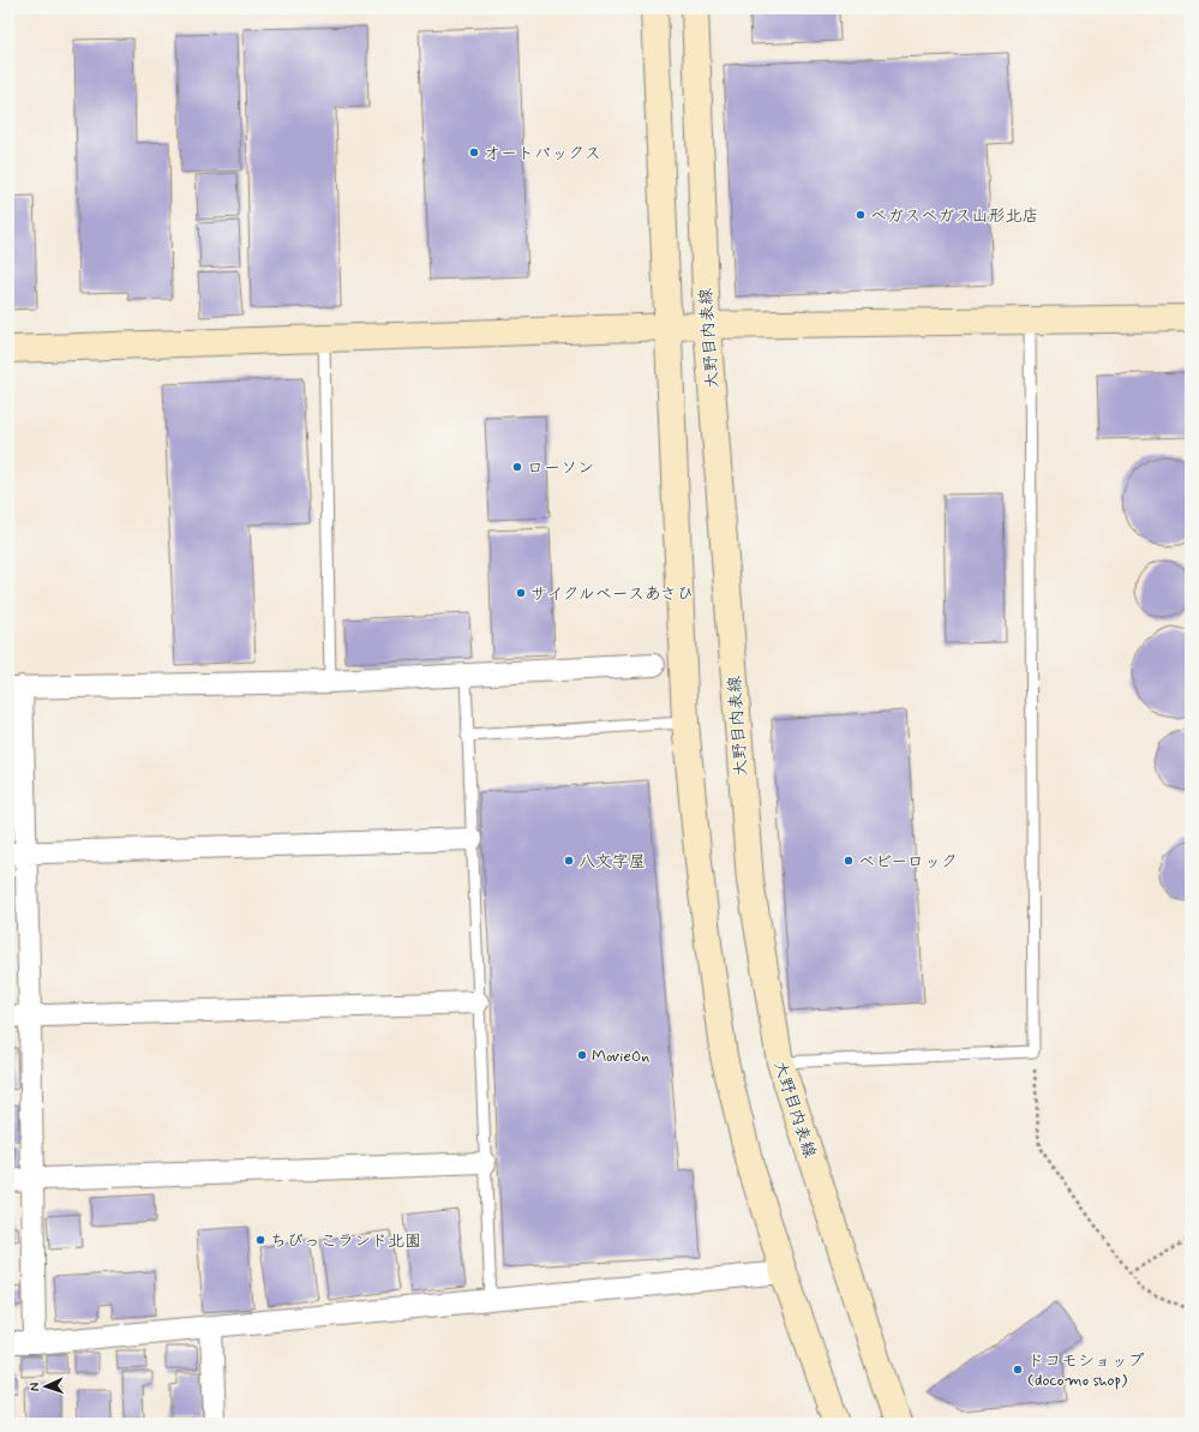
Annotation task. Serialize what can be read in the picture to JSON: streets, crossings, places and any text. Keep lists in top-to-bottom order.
{
  "streets": {
    "main road": ["大野目内表線"]
  },
  "places": [
    "オートバックス",
    "ベガスベガス山形北店",
    "ローソン",
    "サイクルベースあさひ",
    "八文字屋",
    "ベビーロック",
    "MovieOn",
    "ちびっこランド北園",
    "ドコモショップ (docomo shop)"
  ],
  "north": "left"
}
